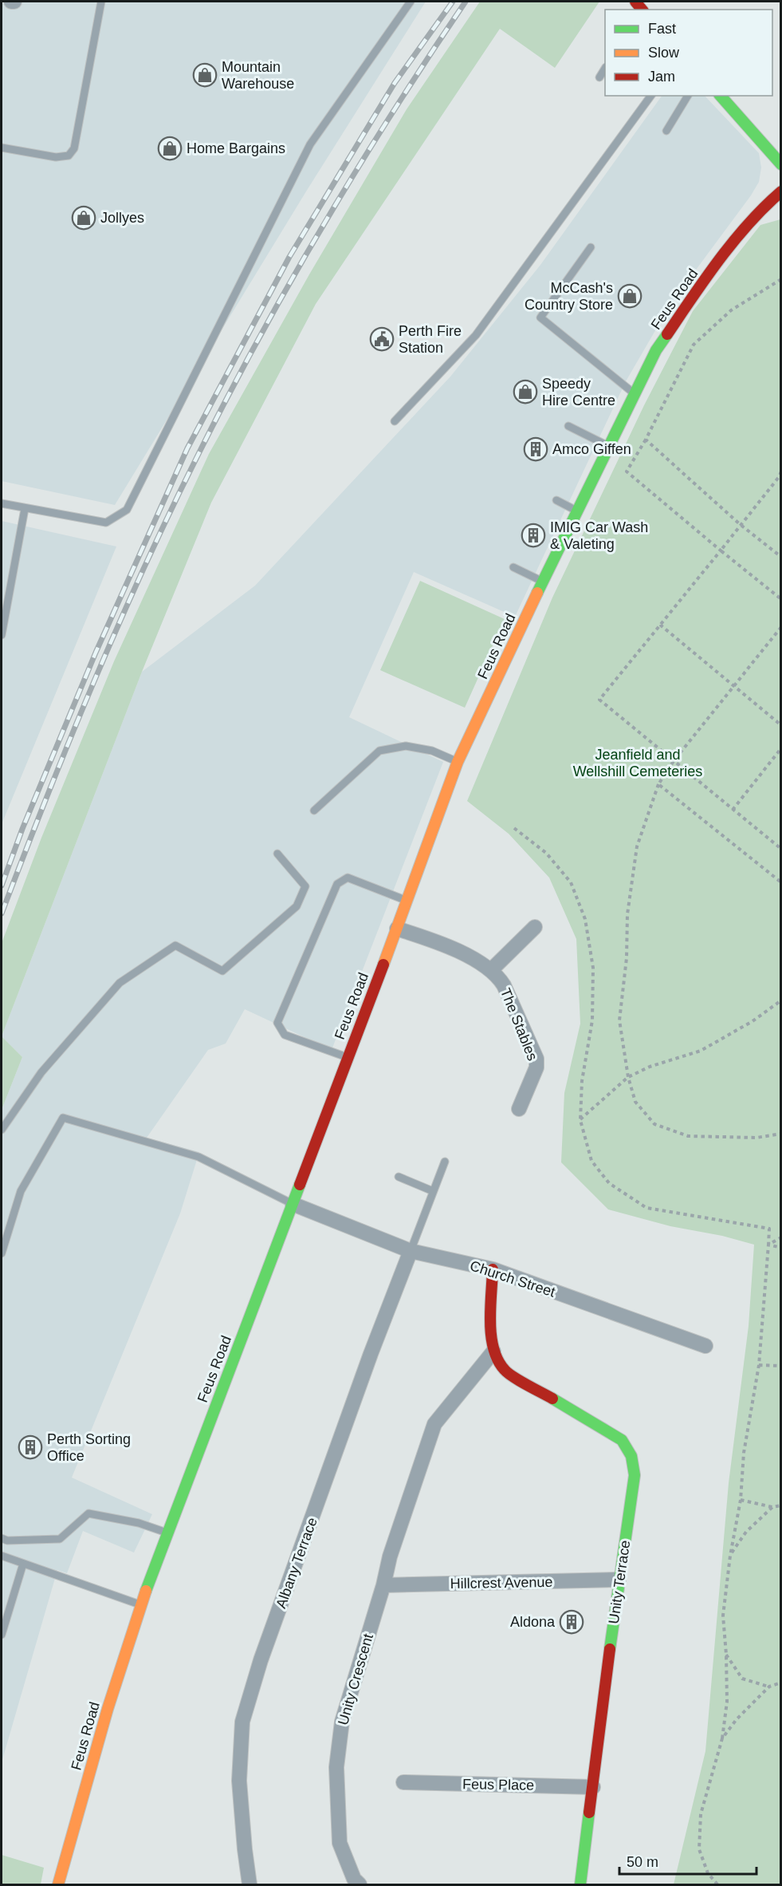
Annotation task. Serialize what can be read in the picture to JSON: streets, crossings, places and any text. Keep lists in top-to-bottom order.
{
  "streets": {
    "street": [
      "Feus Road",
      "The Stables",
      "Church Street",
      "Albany Terrace",
      "Unity Terrace",
      "Hillcrest Avenue",
      "Unity Crescent",
      "Feus Place"
    ]
  },
  "crossings": [
    ["Feus Road", "The Stables"],
    ["Feus Road", "Church Street"],
    ["Church Street", "Albany Terrace"],
    ["Church Street", "Unity Terrace"],
    ["Unity Terrace", "Hillcrest Avenue"],
    ["Unity Terrace", "Feus Place"],
    ["Hillcrest Avenue", "Unity Crescent"]
  ],
  "parks": ["Jeanfield and Wellshill Cemeteries"],
  "places": {
    "shop": [
      "Mountain Warehouse",
      "Home Bargains",
      "Jollyes",
      "McCash's Country Store",
      "Speedy Hire Centre"
    ],
    "public building": ["Perth Fire Station"],
    "building": [
      "Amco Giffen",
      "IMIG Car Wash & Valeting",
      "Perth Sorting Office",
      "Aldona"
    ]
  },
  "legend": ["Fast", "Slow", "Jam"],
  "scale_bar": "50 m"
}
